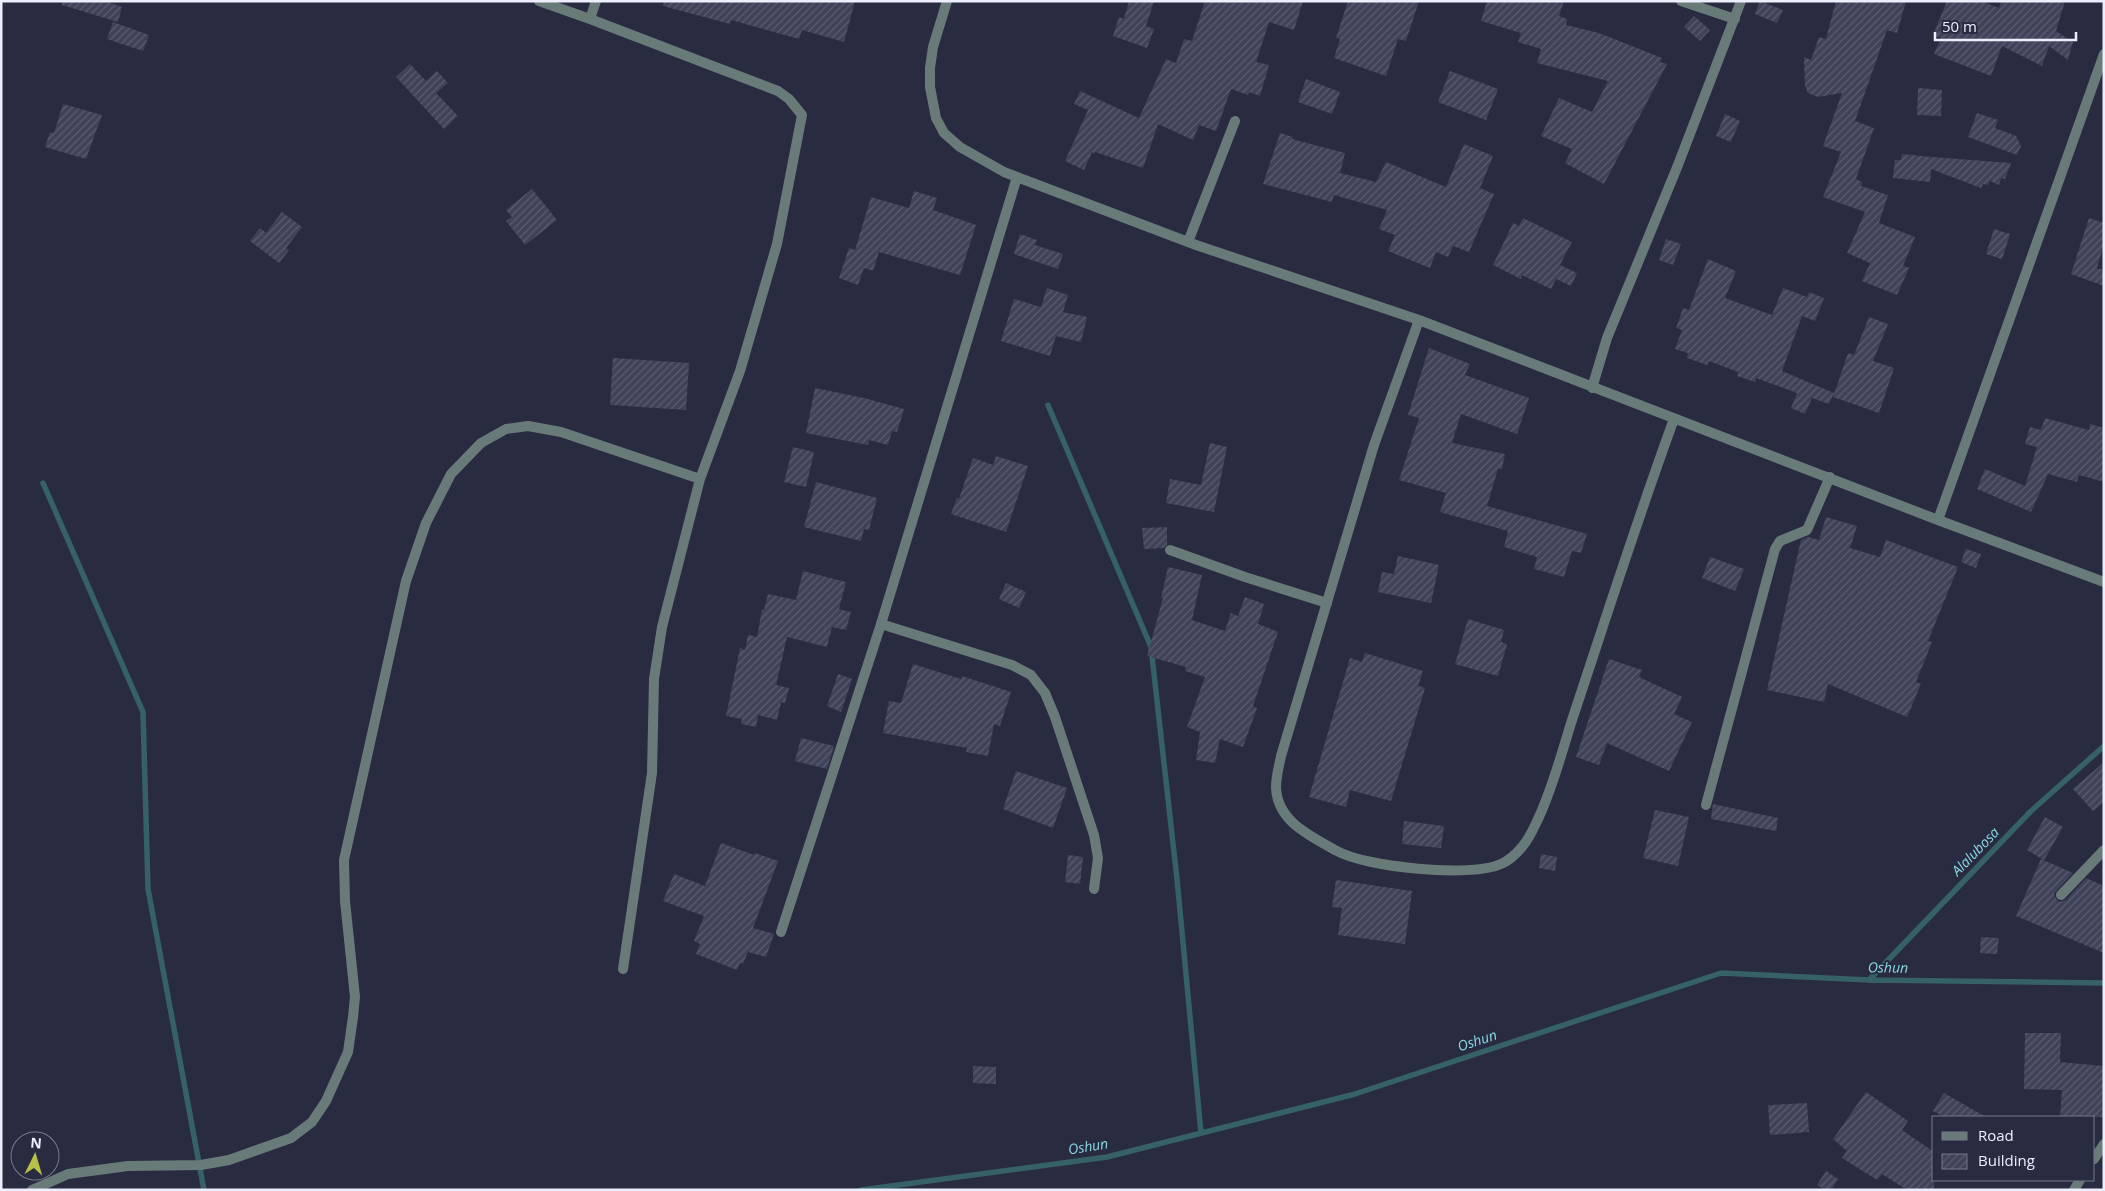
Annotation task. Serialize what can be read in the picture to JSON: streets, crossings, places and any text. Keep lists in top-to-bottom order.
{
  "water": ["Alalubosa", "Oshun"],
  "legend": ["Road", "Building"],
  "scale_bar": "50 m",
  "north": "top"
}
